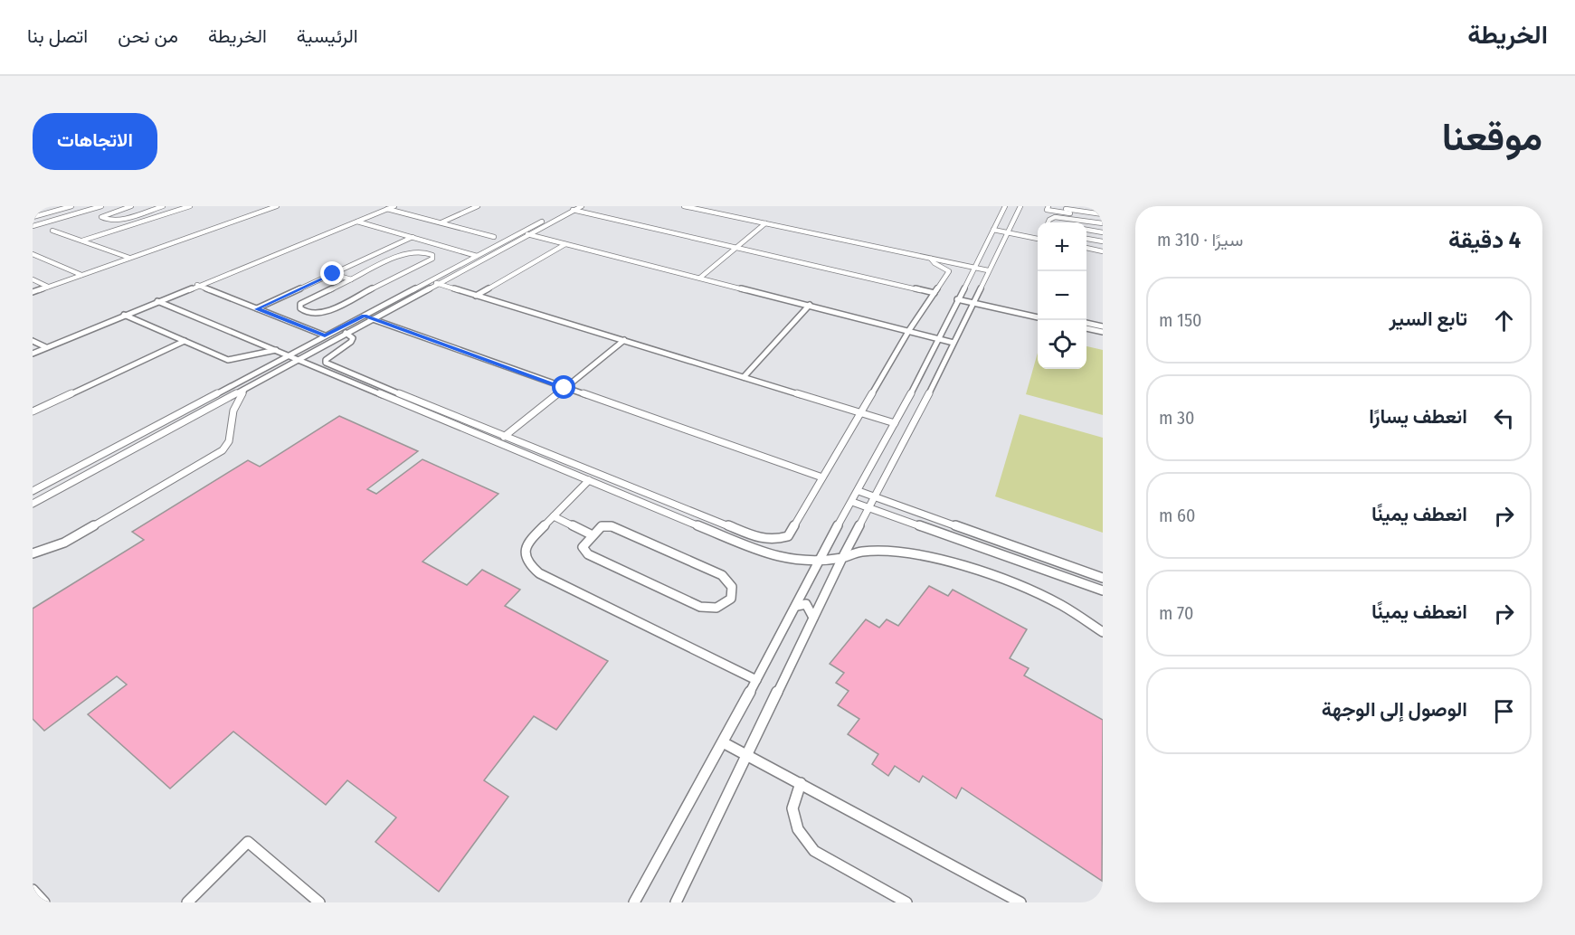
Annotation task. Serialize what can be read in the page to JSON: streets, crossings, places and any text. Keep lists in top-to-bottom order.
{
  "page": {
    "header": "الخريطة",
    "nav": [
      "الرئيسية",
      "الخريطة",
      "من نحن",
      "اتصل بنا"
    ],
    "title": "موقعنا",
    "buttons": "الاتجاهات",
    "heading": ["4 دقيقة", "سيرًا · 310 m"],
    "map_buttons": ["+", "−"],
    "list": [
      ["تابع السير", "150 m"],
      ["انعطف يسارًا", "30 m"],
      ["انعطف يمينًا", "60 m"],
      ["انعطف يمينًا", "70 m"],
      "الوصول إلى الوجهة"
    ]
  }
}
